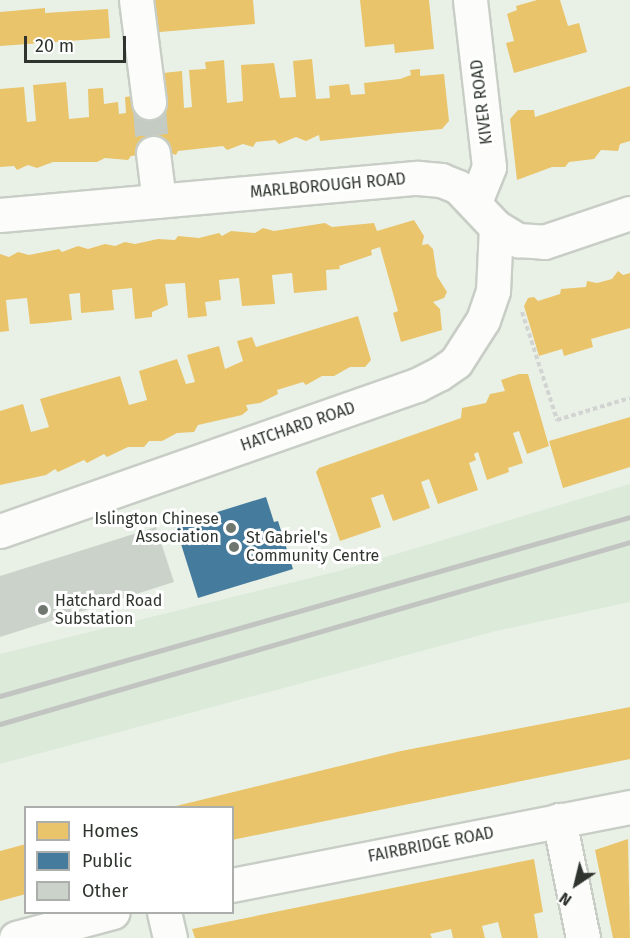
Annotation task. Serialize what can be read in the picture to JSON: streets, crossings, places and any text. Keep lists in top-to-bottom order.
{
  "streets": {
    "street": [
      "KIVER ROAD",
      "MARLBOROUGH ROAD",
      "HATCHARD ROAD",
      "FAIRBRIDGE ROAD"
    ]
  },
  "crossings": [
    ["KIVER ROAD", "MARLBOROUGH ROAD"],
    ["MARLBOROUGH ROAD", "HATCHARD ROAD"]
  ],
  "places": ["Islington Chinese Association", "St Gabriel's Community Centre", "Hatchard Road Substation"],
  "legend": ["Homes", "Public", "Other"],
  "scale_bar": "20 m",
  "north": "bottom left"
}
